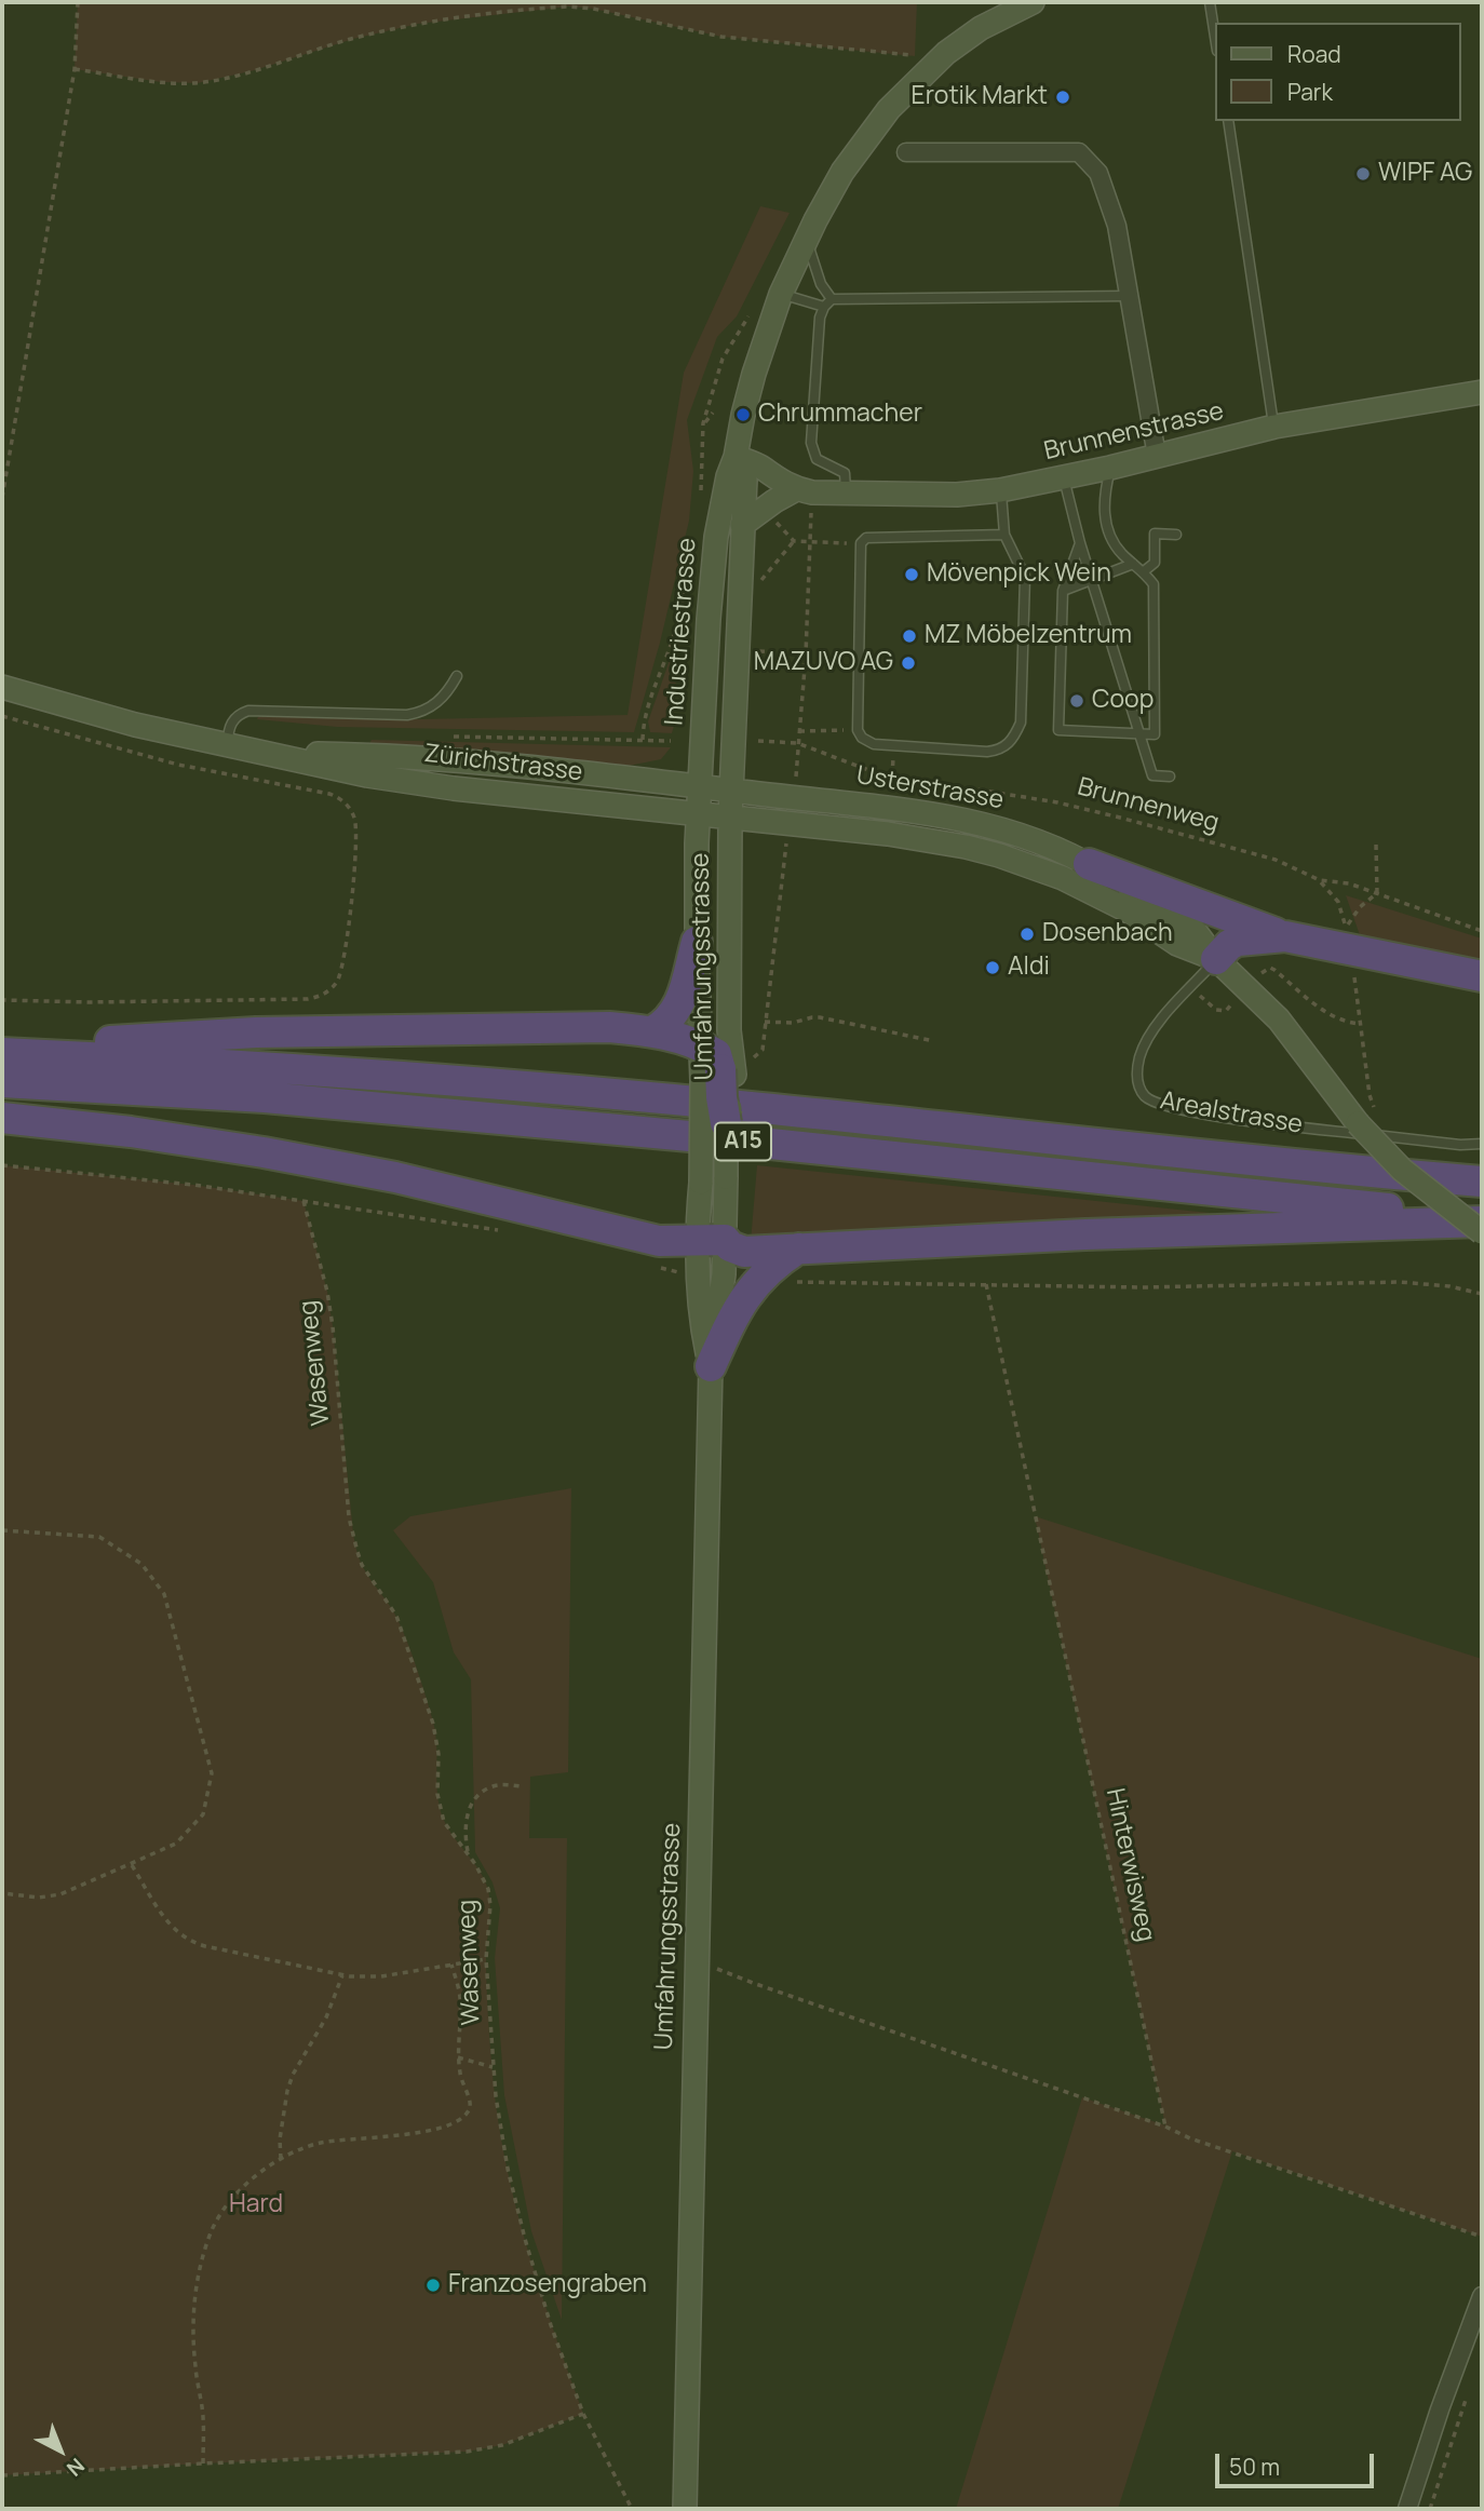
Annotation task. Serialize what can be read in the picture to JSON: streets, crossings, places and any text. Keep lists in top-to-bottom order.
{
  "streets": {
    "highway": ["A15"],
    "main road": [
      "Brunnenstrasse",
      "Industriestrasse",
      "Zürichstrasse",
      "Usterstrasse",
      "Umfahrungsstrasse"
    ],
    "lane": ["Arealstrasse"],
    "path": ["Brunnenweg", "Wasenweg", "Hinterwisweg"]
  },
  "crossings": [
    ["Industriestrasse", "Zürichstrasse"],
    ["Industriestrasse", "Usterstrasse"],
    ["Industriestrasse", "Umfahrungsstrasse"],
    ["Zürichstrasse", "Usterstrasse"],
    ["Zürichstrasse", "Umfahrungsstrasse"],
    ["Usterstrasse", "Umfahrungsstrasse"],
    ["Usterstrasse", "Arealstrasse"]
  ],
  "parks": ["Hard"],
  "places": [
    "Erotik Markt",
    "WIPF AG",
    "Chrummacher",
    "Mövenpick Wein",
    "MZ Möbelzentrum",
    "MAZUVO AG",
    "Coop",
    "Dosenbach",
    "Aldi",
    "Franzosengraben"
  ],
  "legend": ["Road", "Park"],
  "scale_bar": "50 m",
  "north": "bottom right"
}
